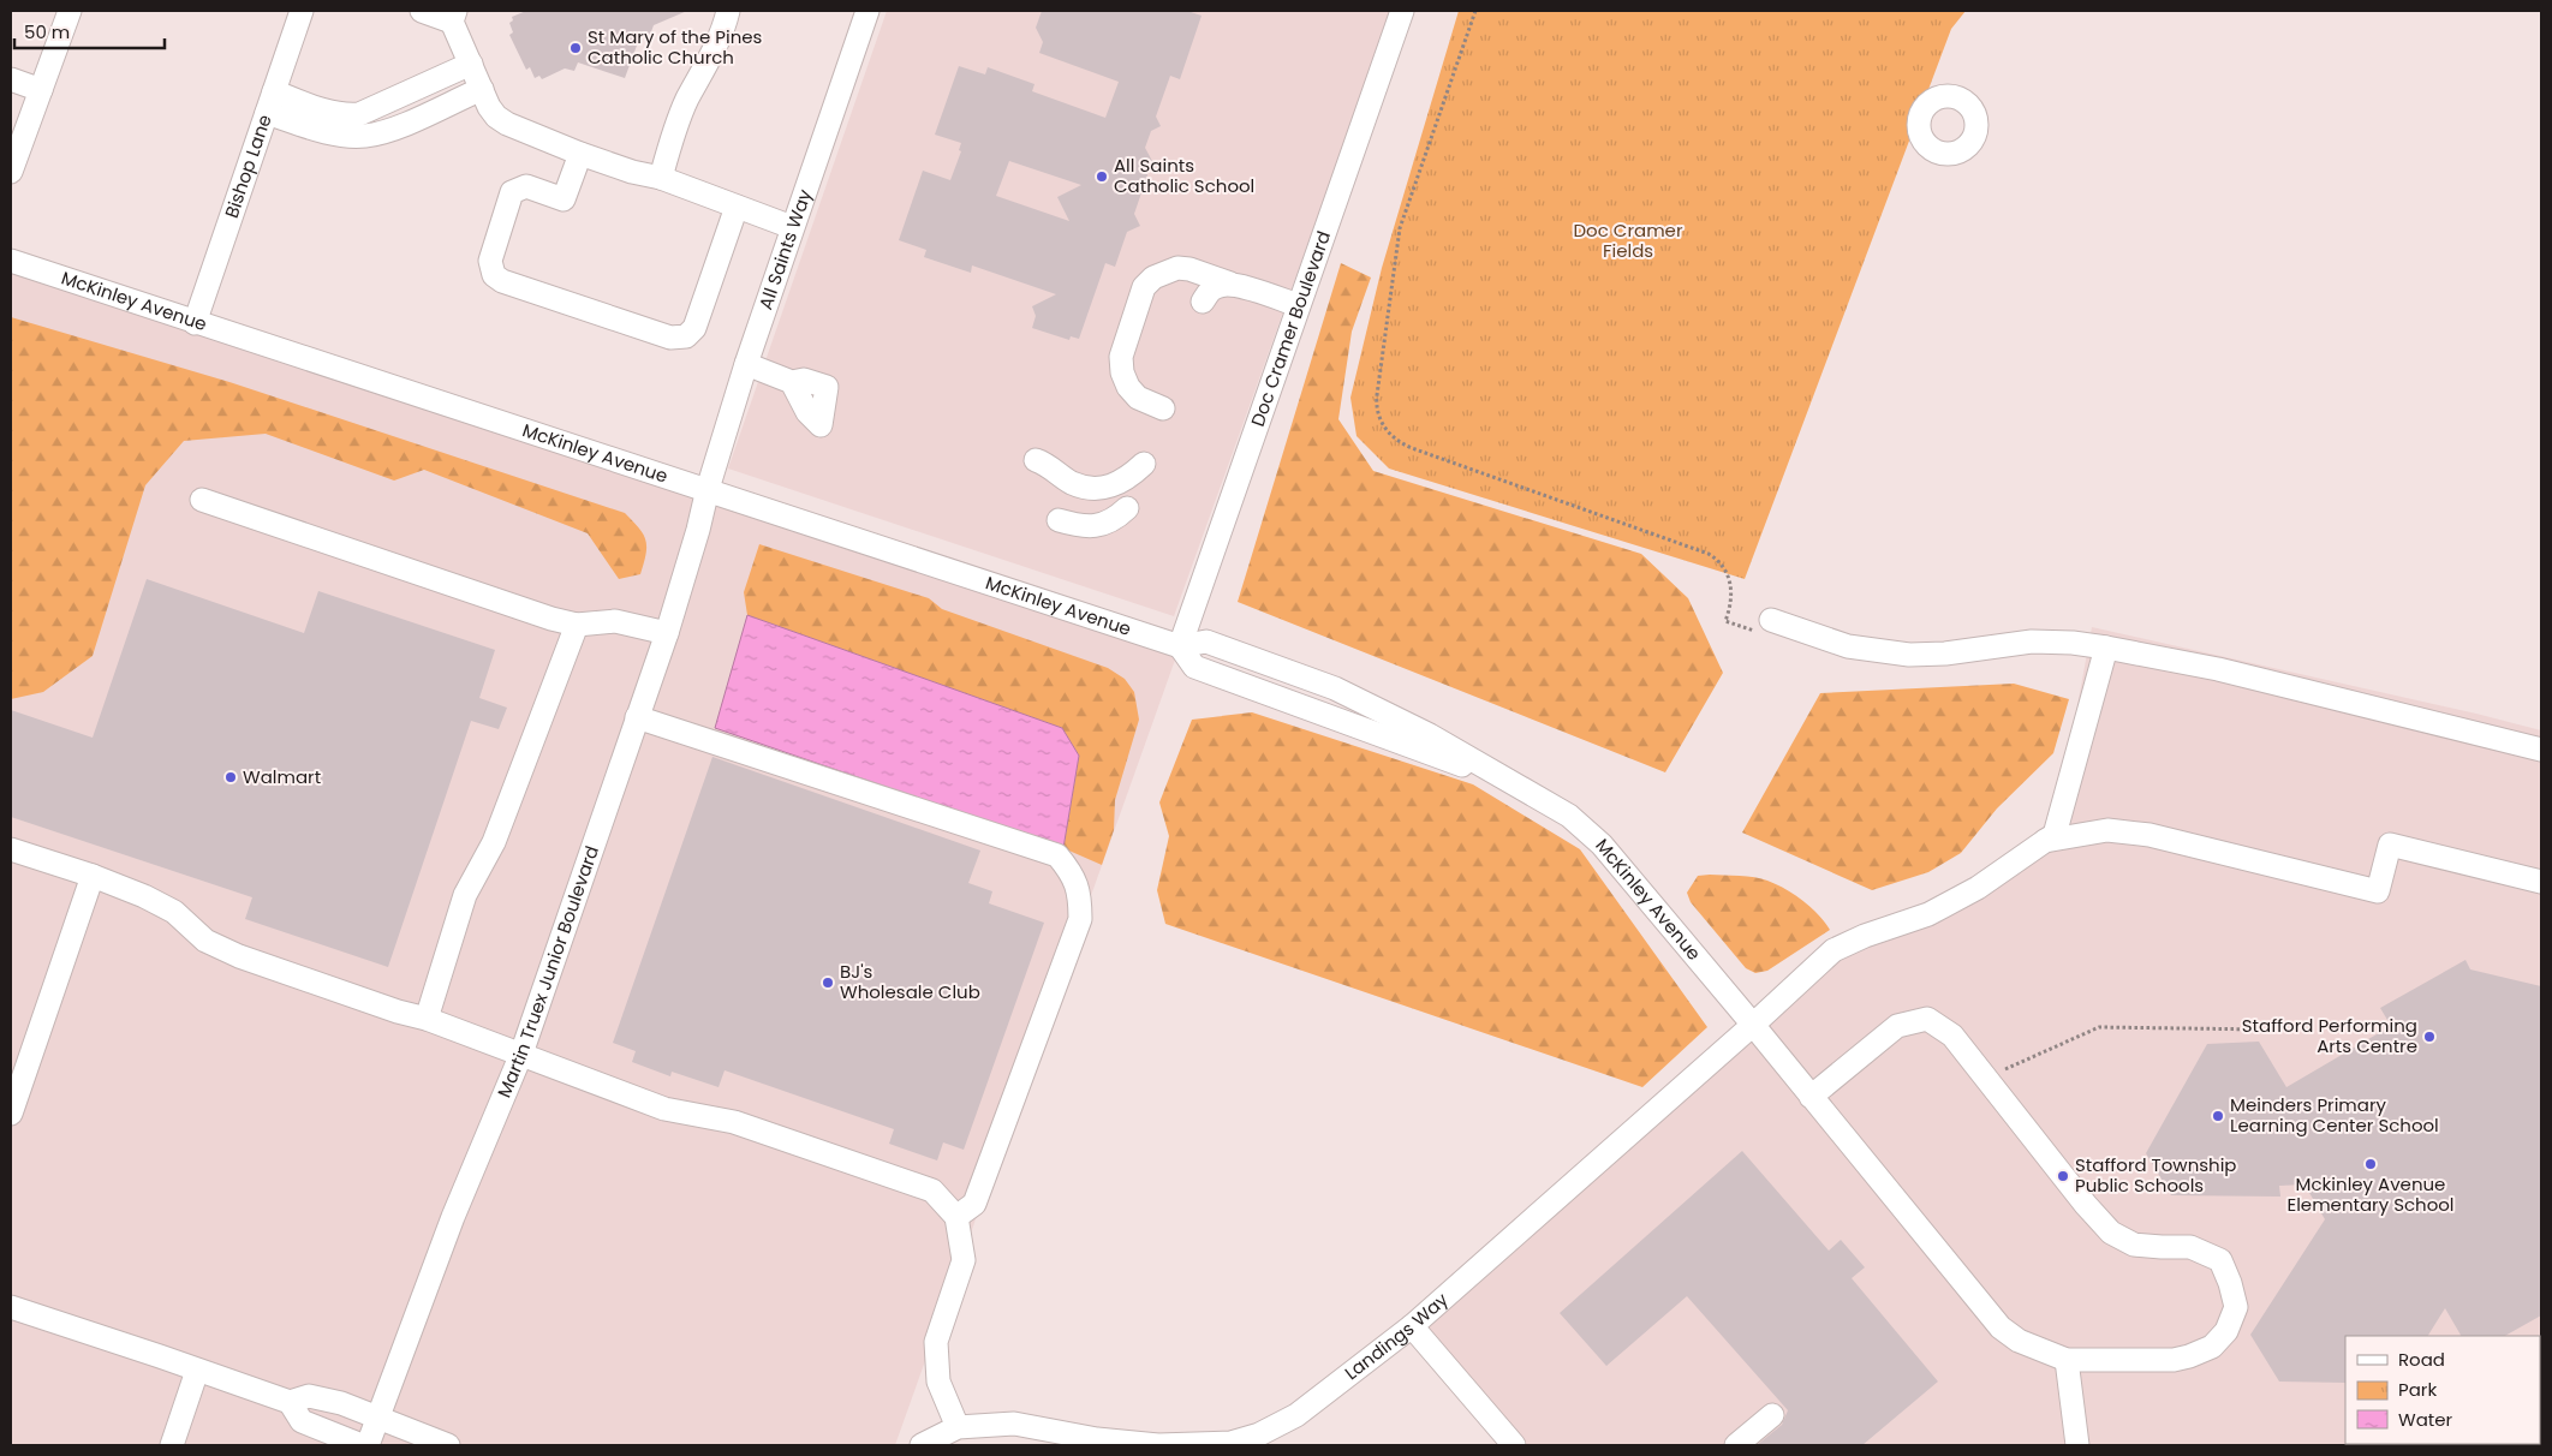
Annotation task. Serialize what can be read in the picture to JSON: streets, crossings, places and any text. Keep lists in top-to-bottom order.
{
  "streets": {
    "street": [
      "Bishop Lane",
      "All Saints Way",
      "McKinley Avenue",
      "Doc Cramer Boulevard",
      "Martin Truex Junior Boulevard",
      "Landings Way"
    ]
  },
  "crossings": [
    ["Bishop Lane", "McKinley Avenue"],
    ["All Saints Way", "McKinley Avenue"],
    ["All Saints Way", "Martin Truex Junior Boulevard"],
    ["McKinley Avenue", "Doc Cramer Boulevard"],
    ["McKinley Avenue", "Martin Truex Junior Boulevard"],
    ["McKinley Avenue", "Landings Way"]
  ],
  "parks": ["Doc Cramer Fields"],
  "places": [
    "St Mary of the Pines Catholic Church",
    "All Saints Catholic School",
    "Walmart",
    "BJ's Wholesale Club",
    "Stafford Performing Arts Centre",
    "Meinders Primary Learning Center School",
    "Mckinley Avenue Elementary School",
    "Stafford Township Public Schools"
  ],
  "legend": ["Road", "Park", "Water"],
  "scale_bar": "50 m"
}
